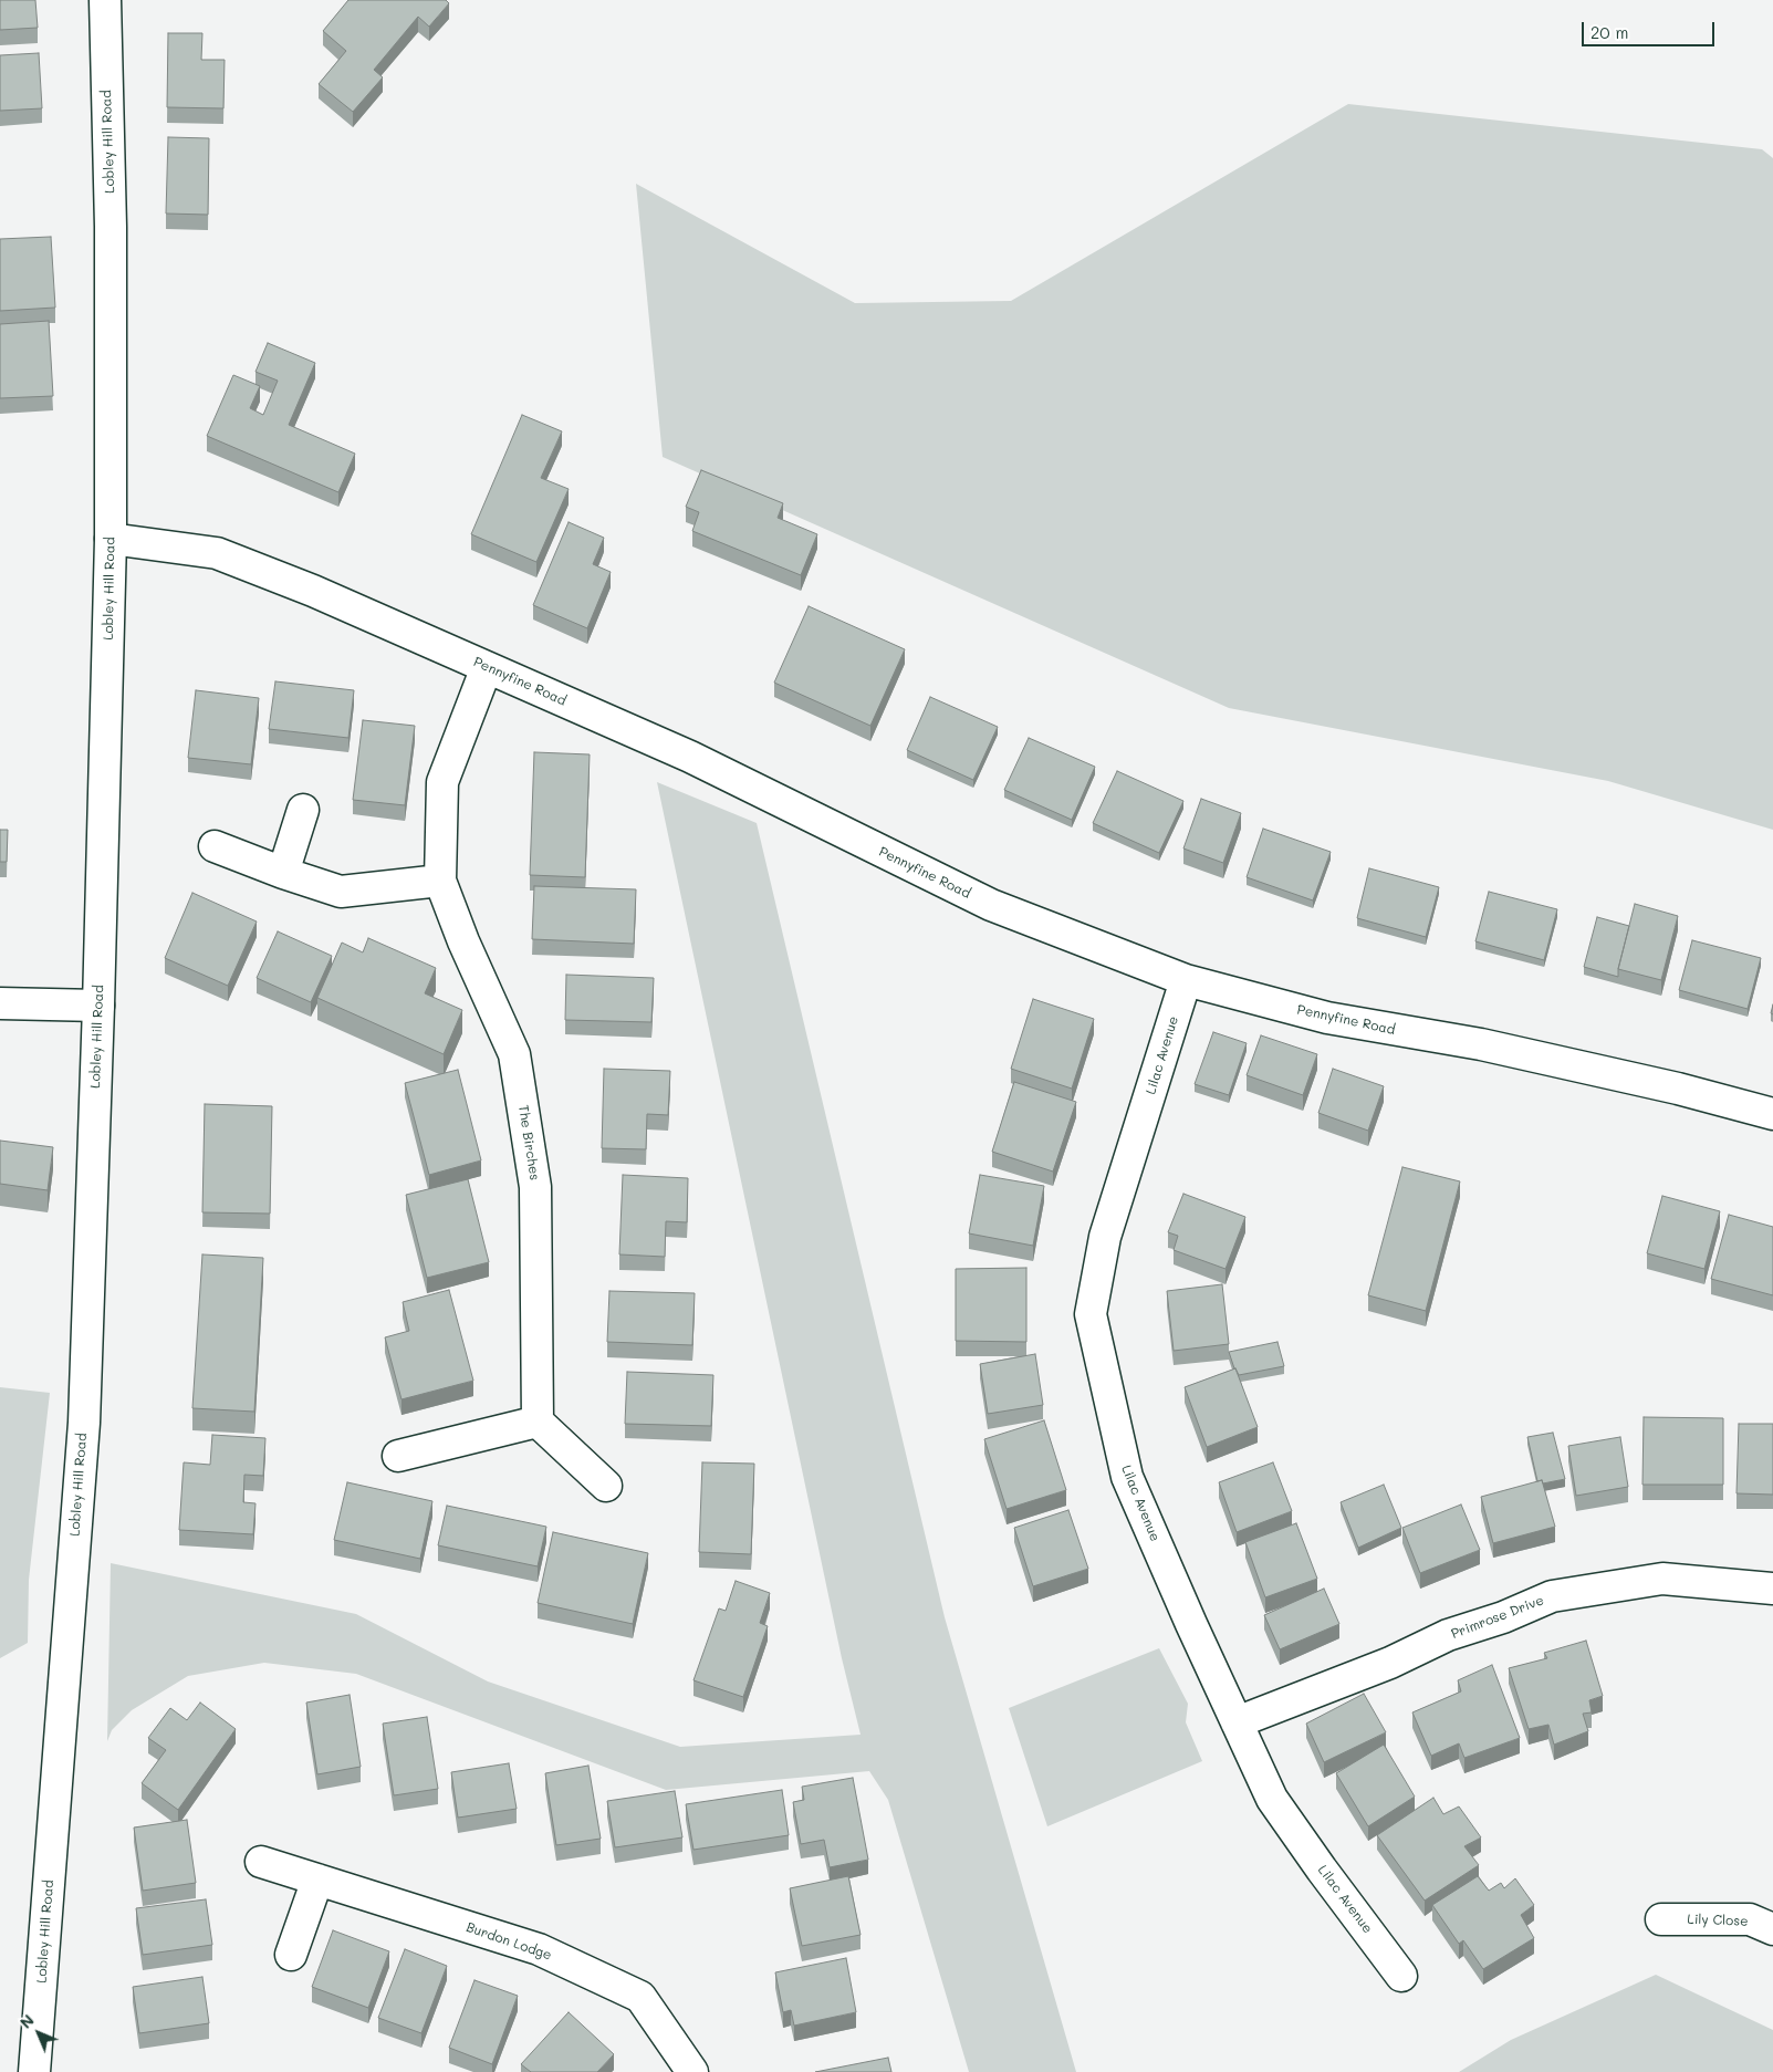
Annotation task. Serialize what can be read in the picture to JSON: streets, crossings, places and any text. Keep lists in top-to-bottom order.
{
  "streets": {
    "main road": [
      "Lobley Hill Road",
      "Pennyfine Road",
      "Lilac Avenue",
      "The Birches",
      "Primrose Drive",
      "Lily Close",
      "Burdon Lodge"
    ]
  },
  "crossings": [
    ["Lobley Hill Road", "Pennyfine Road"],
    ["Pennyfine Road", "Lilac Avenue"],
    ["Pennyfine Road", "The Birches"],
    ["Lilac Avenue", "Primrose Drive"]
  ],
  "scale_bar": "20 m",
  "north": "top left"
}
